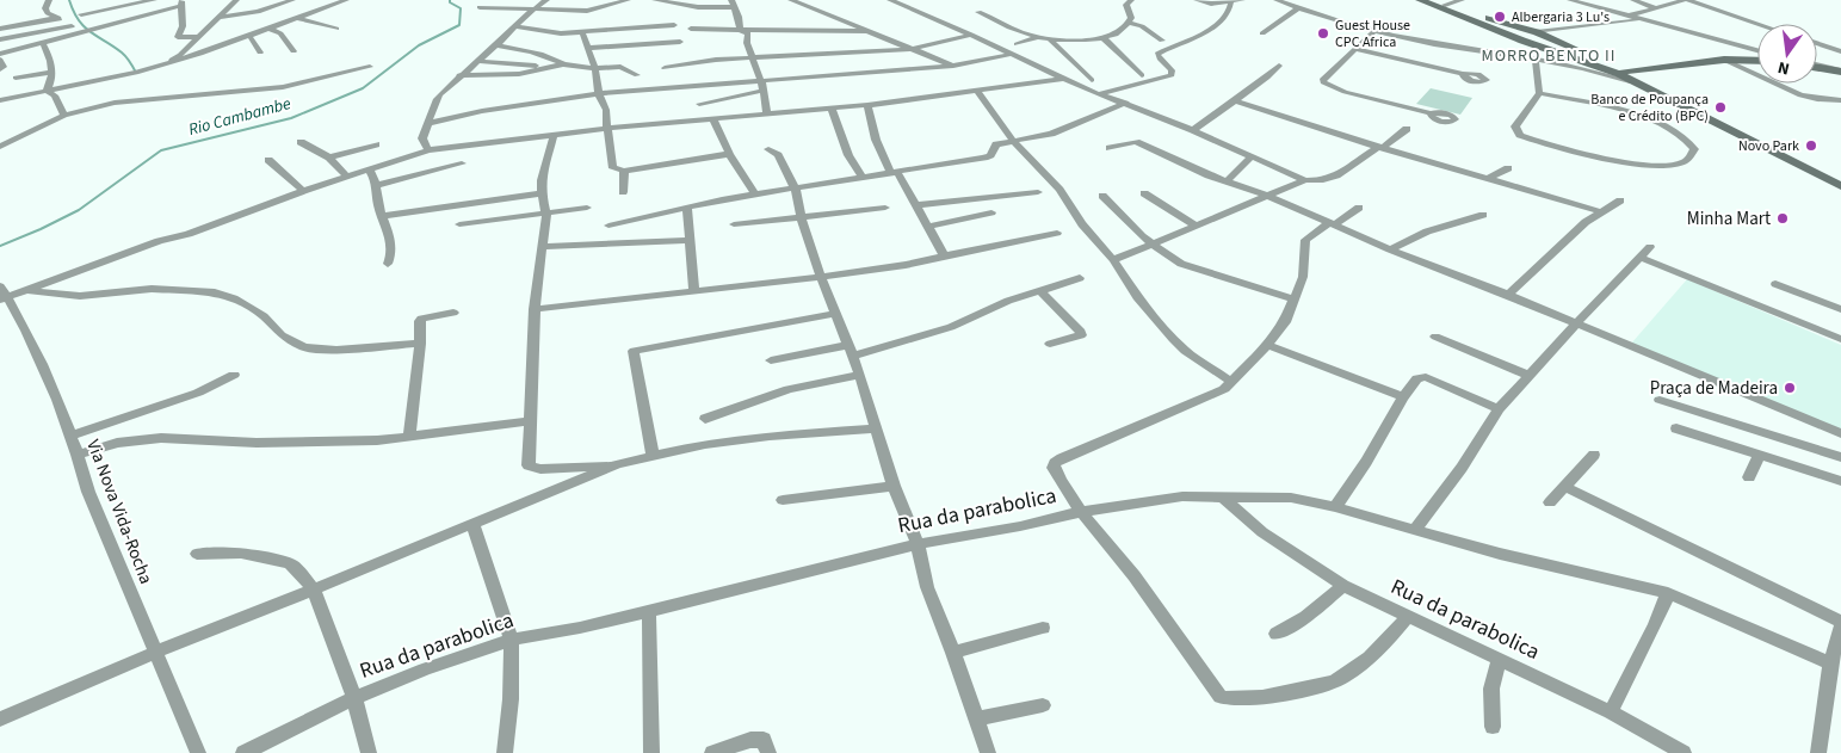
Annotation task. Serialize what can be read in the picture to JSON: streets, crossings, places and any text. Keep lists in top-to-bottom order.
{
  "streets": {
    "street": ["Rua da parabolica", "Via Nova Vida-Rocha"]
  },
  "districts": ["MORRO BENTO II"],
  "water": ["Rio Cambambe"],
  "places": [
    "Albergaria 3 Lu's",
    "Guest House CPC Africa",
    "Banco de Poupança e Crédito (BPC)",
    "Novo Park",
    "Minha Mart",
    "Praça de Madeira"
  ],
  "north": "bottom"
}
